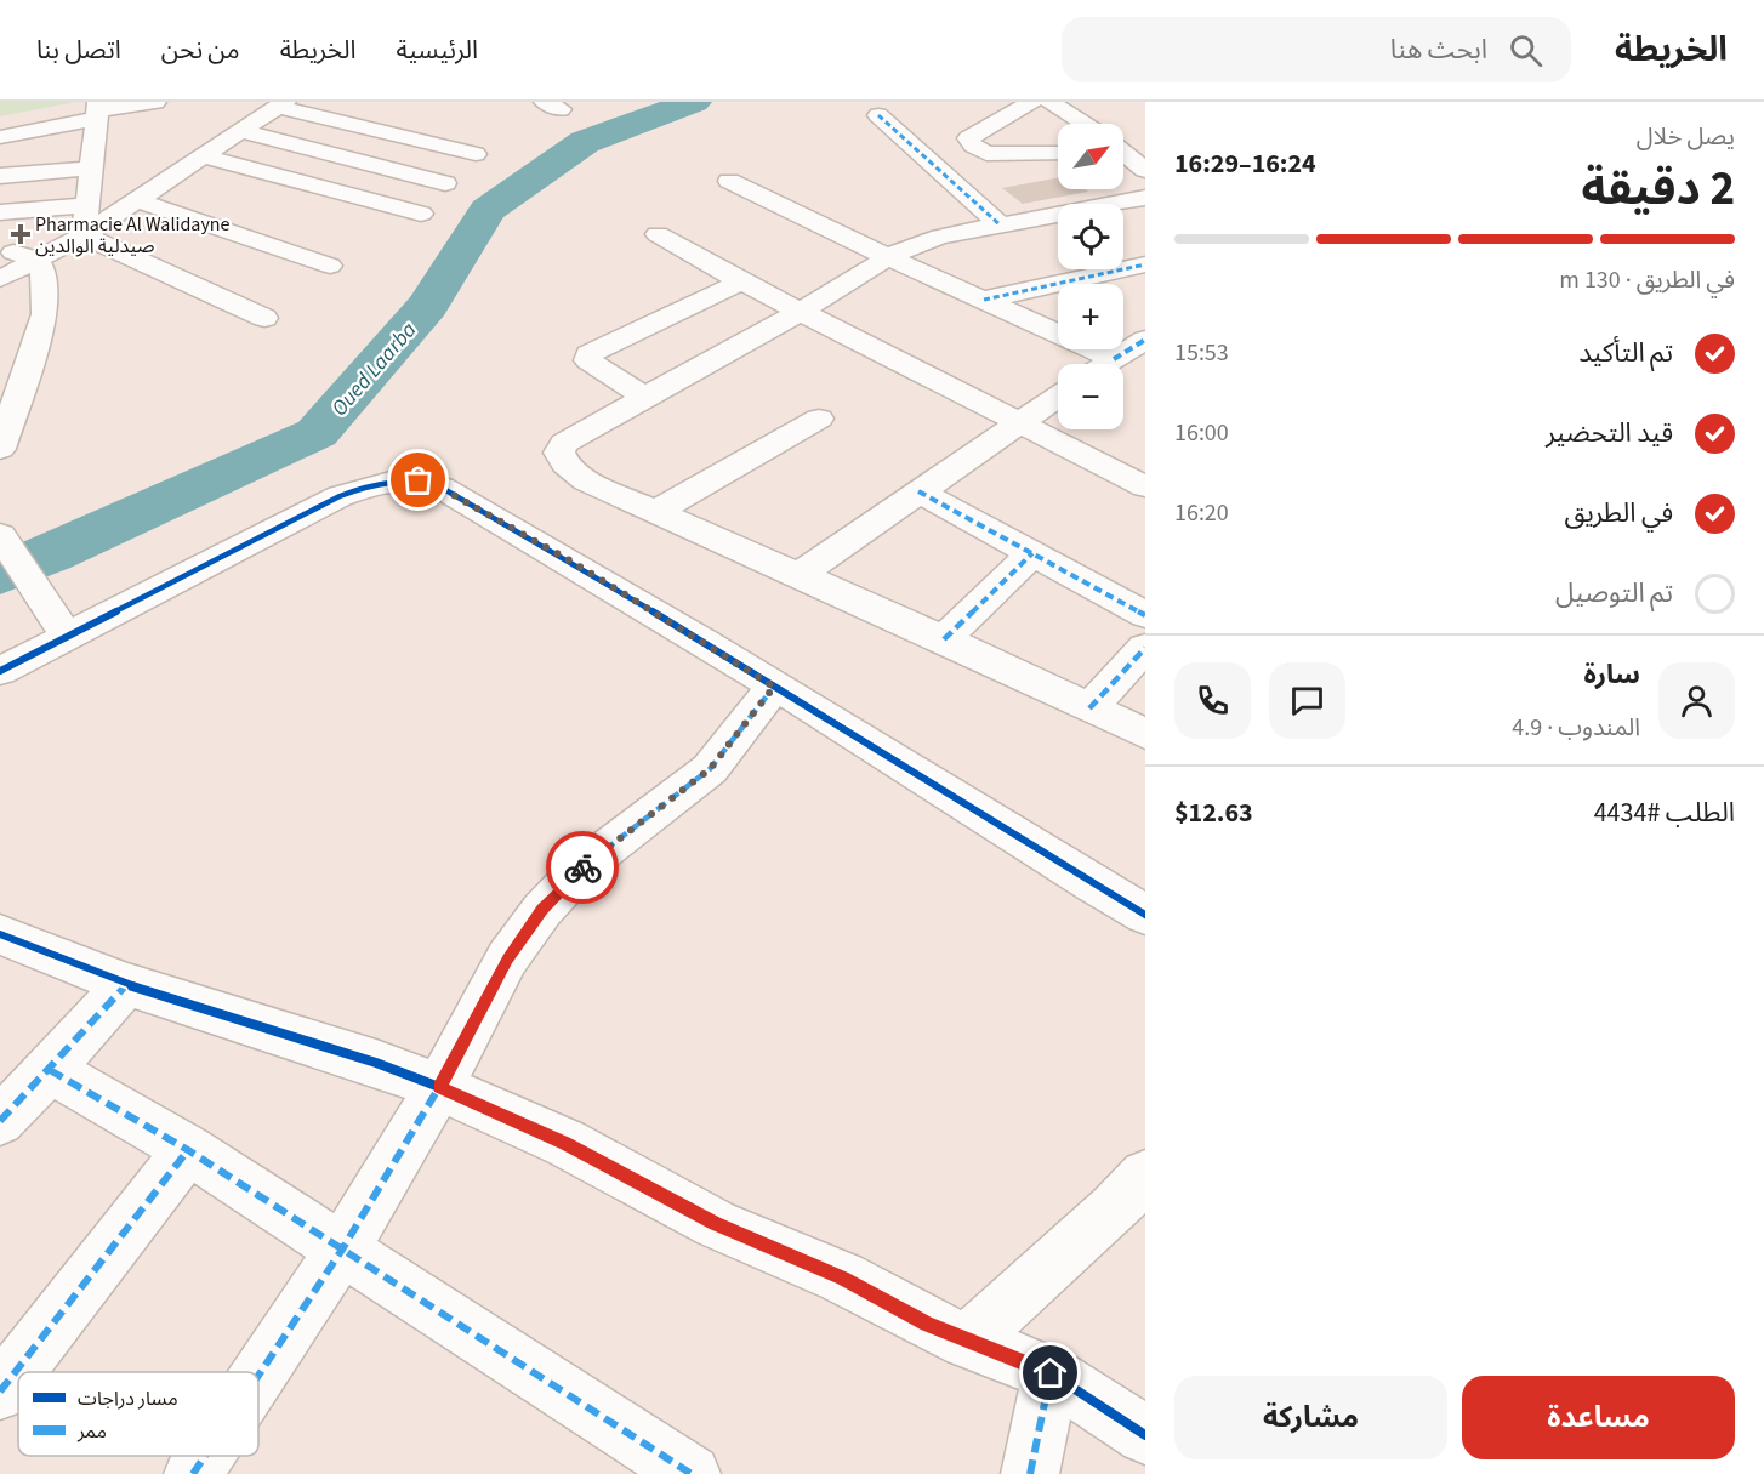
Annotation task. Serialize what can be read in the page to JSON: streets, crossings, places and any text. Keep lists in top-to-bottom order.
{
  "water": ["Oued Laarba"],
  "places": {
    "health": ["Pharmacie Al Walidayne صيدلية الوالدين"]
  },
  "legend": ["مسار دراجات", "ممر"],
  "north": "top right",
  "page": {
    "header": "الخريطة",
    "search": "ابحث هنا",
    "nav": [
      "الرئيسية",
      "الخريطة",
      "من نحن",
      "اتصل بنا"
    ],
    "heading": ["2 دقيقة", "يصل خلال", "16:24–16:29"],
    "panel": [
      "سارة",
      "المندوب · 4.9",
      "الطلب #4434",
      "$12.63"
    ],
    "map_buttons": ["+", "−"],
    "bar": "في الطريق · 130 m",
    "list": [
      ["تم التأكيد", "15:53"],
      ["قيد التحضير", "16:00"],
      ["في الطريق", "16:20"],
      "تم التوصيل"
    ],
    "buttons": ["مساعدة", "مشاركة"]
  }
}
